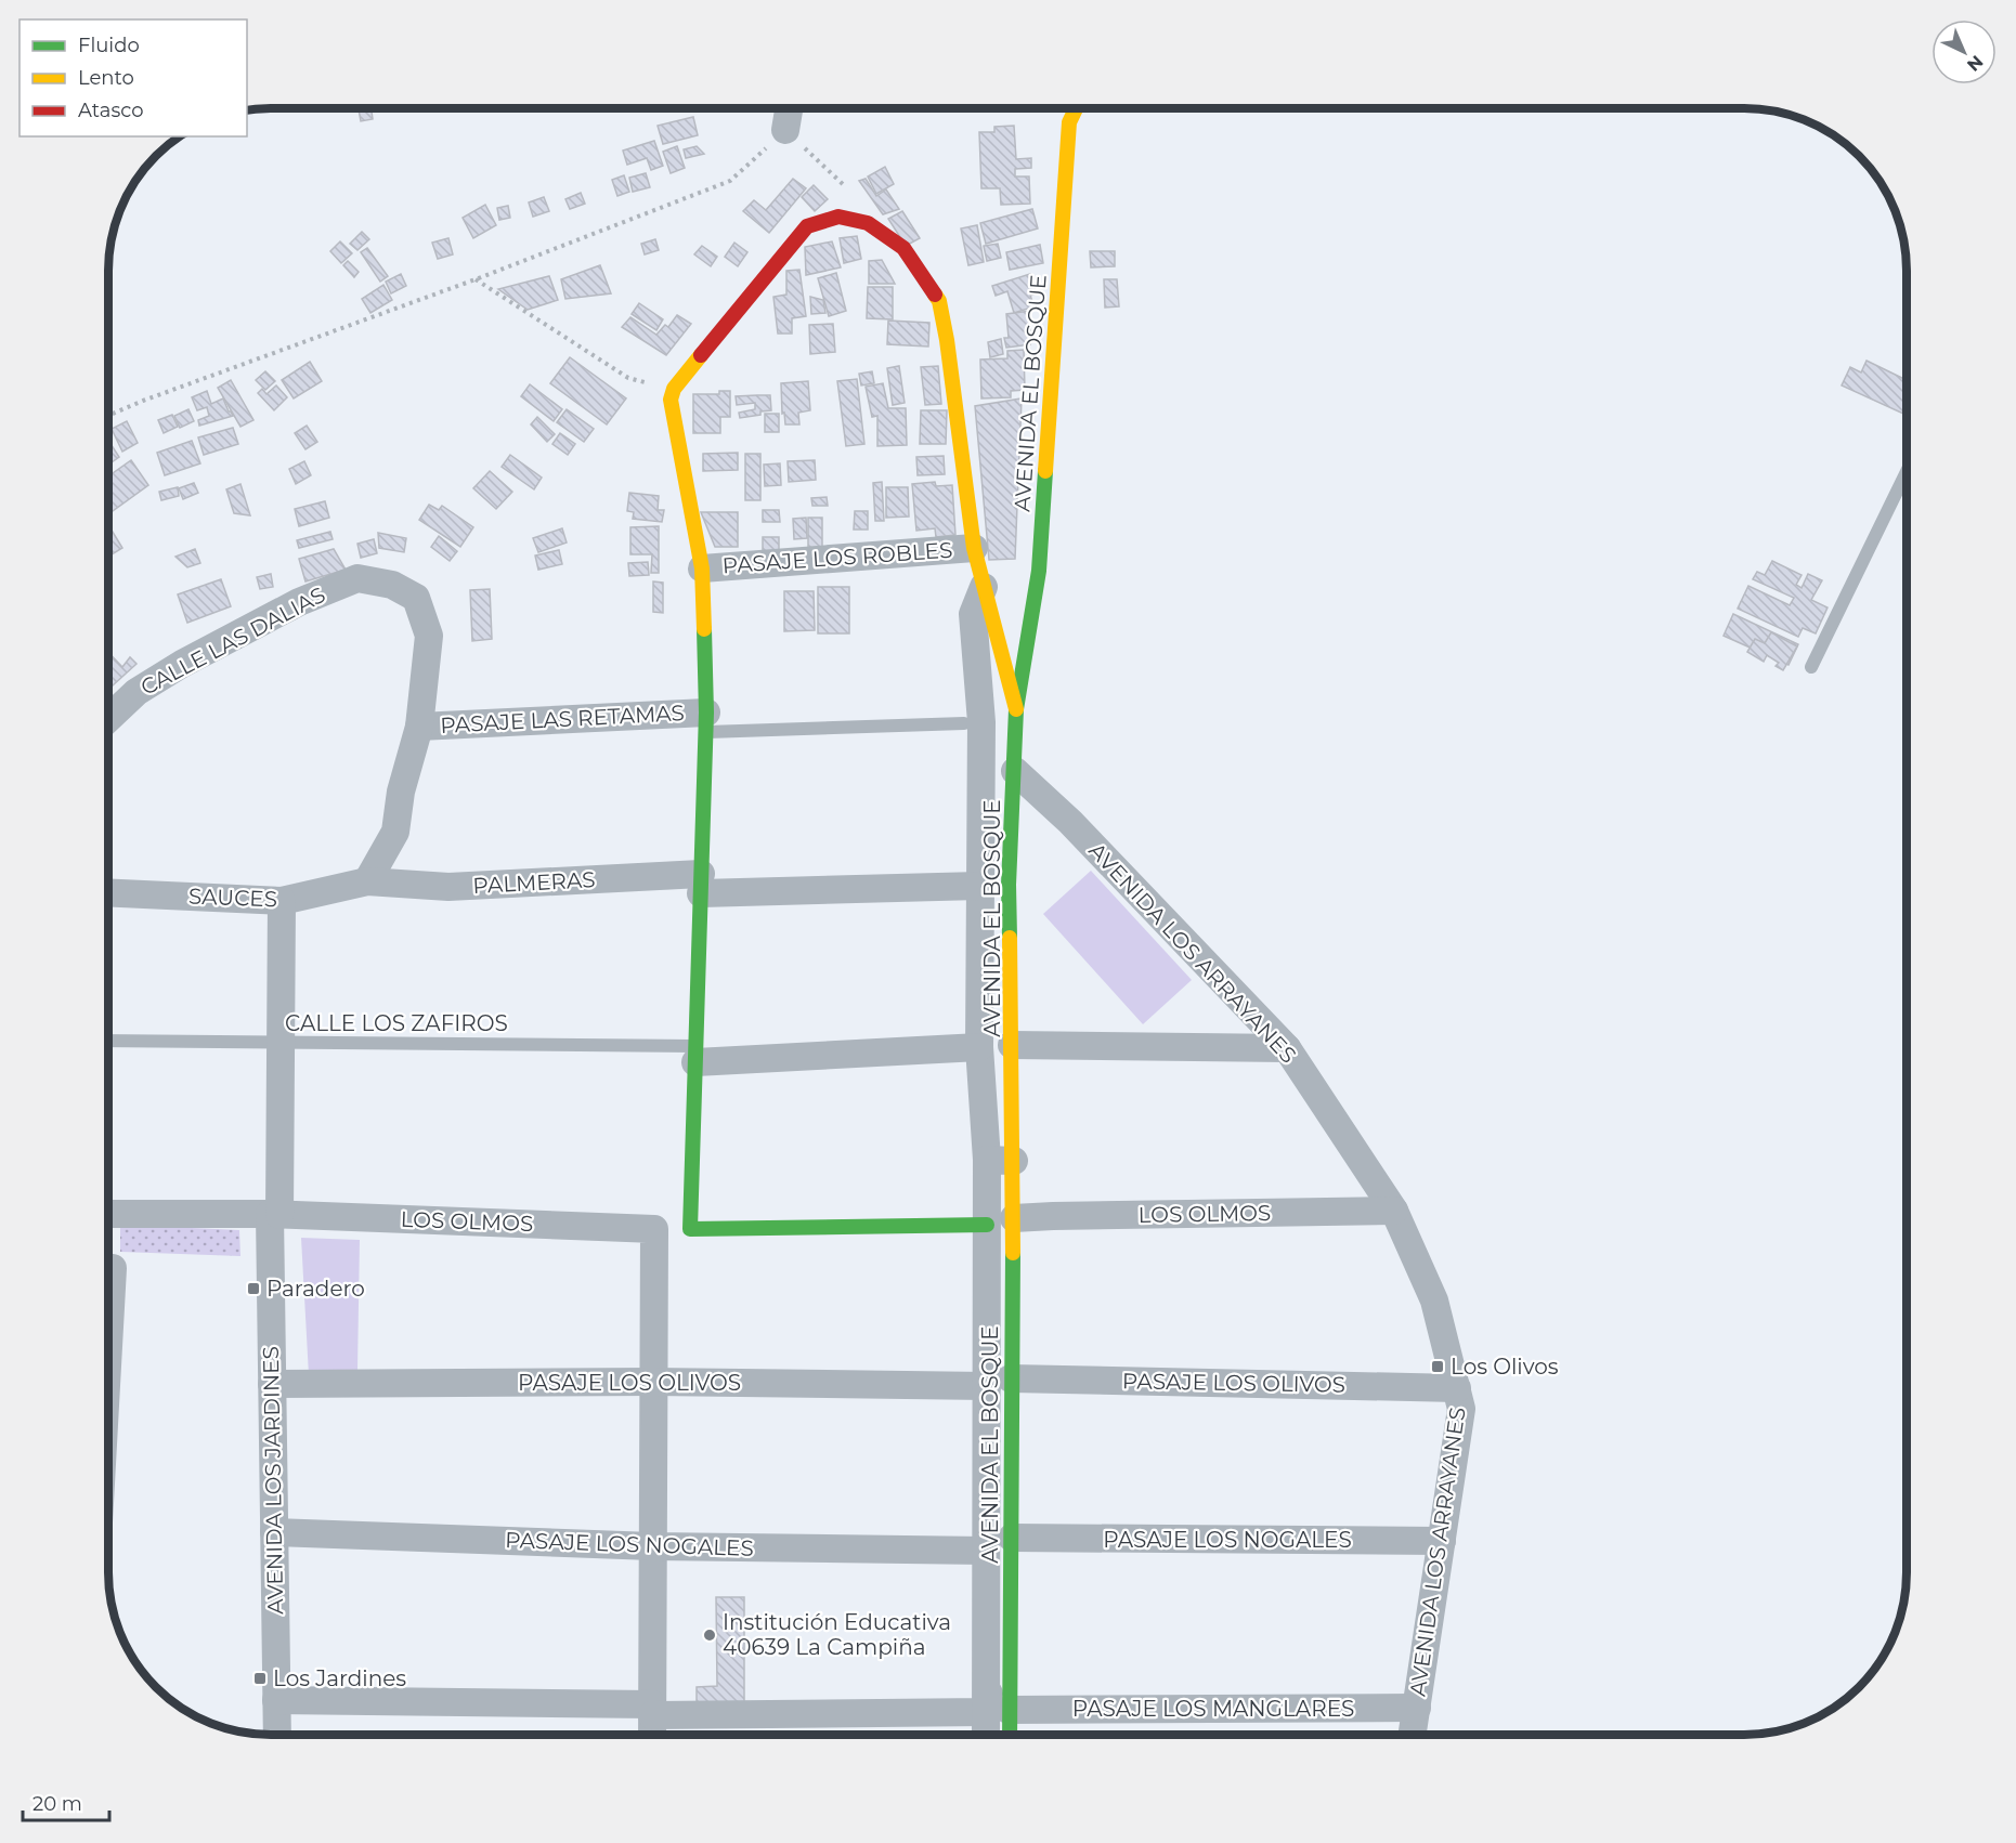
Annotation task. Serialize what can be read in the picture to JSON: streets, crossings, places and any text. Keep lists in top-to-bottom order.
{
  "streets": {
    "street": [
      "AVENIDA EL BOSQUE",
      "PASAJE LOS ROBLES",
      "CALLE LAS DALIAS",
      "PASAJE LAS RETAMAS",
      "PALMERAS",
      "SAUCES",
      "AVENIDA LOS ARRAYANES",
      "LOS OLMOS",
      "PASAJE LOS OLIVOS",
      "AVENIDA LOS JARDINES",
      "PASAJE LOS NOGALES",
      "PASAJE LOS MANGLARES"
    ],
    "lane": ["CALLE LOS ZAFIROS"]
  },
  "crossings": [
    ["AVENIDA EL BOSQUE", "AVENIDA LOS ARRAYANES"],
    ["AVENIDA EL BOSQUE", "PASAJE LOS OLIVOS"],
    ["AVENIDA EL BOSQUE", "PASAJE LOS NOGALES"],
    ["CALLE LAS DALIAS", "PASAJE LAS RETAMAS"],
    ["PALMERAS", "SAUCES"],
    ["SAUCES", "AVENIDA LOS JARDINES"],
    ["AVENIDA LOS ARRAYANES", "LOS OLMOS"],
    ["AVENIDA LOS ARRAYANES", "PASAJE LOS OLIVOS"],
    ["AVENIDA LOS ARRAYANES", "PASAJE LOS NOGALES"],
    ["AVENIDA LOS ARRAYANES", "PASAJE LOS MANGLARES"],
    ["CALLE LOS ZAFIROS", "LOS OLMOS"],
    ["CALLE LOS ZAFIROS", "AVENIDA LOS JARDINES"],
    ["LOS OLMOS", "PASAJE LOS OLIVOS"],
    ["LOS OLMOS", "AVENIDA LOS JARDINES"],
    ["PASAJE LOS OLIVOS", "AVENIDA LOS JARDINES"],
    ["AVENIDA LOS JARDINES", "PASAJE LOS NOGALES"],
    ["AVENIDA LOS JARDINES", "PASAJE LOS MANGLARES"]
  ],
  "places": {
    "transit": ["Paradero", "Los Olivos", "Los Jardines"],
    "other": ["Institución Educativa 40639 La Campiña"]
  },
  "legend": ["Fluido", "Lento", "Atasco"],
  "scale_bar": "20 m",
  "north": "bottom right"
}
